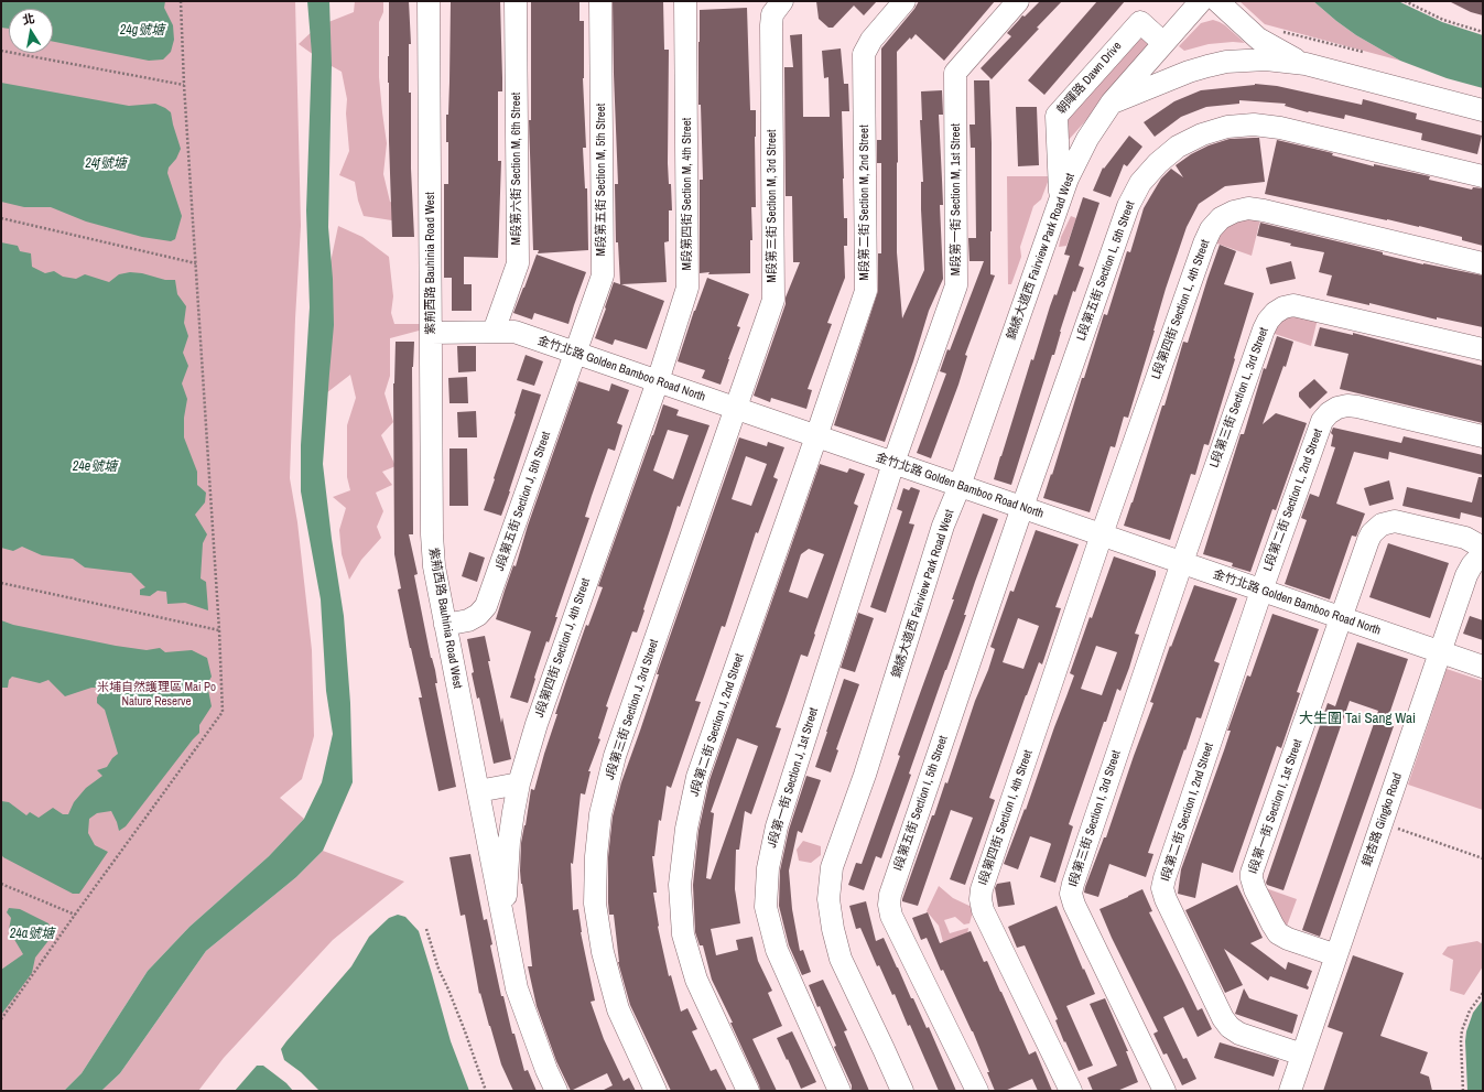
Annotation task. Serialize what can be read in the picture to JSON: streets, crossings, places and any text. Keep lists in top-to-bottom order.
{
  "streets": {
    "street": [
      "朝暉路 Dawn Drive",
      "M段第六街 Section M, 6th Street",
      "M段第五街 Section M, 5th Street",
      "M段第四街 Section M, 4th Street",
      "M段第一街 Section M, 1st Street",
      "M段第二街 Section M, 2nd Street",
      "M段第三街 Section M, 3rd Street",
      "錦綉大道西 Fairview Park Road West",
      "紫荊西路 Bauhinia Road West",
      "L段第五街 Section L, 5th Street",
      "L段第四街 Section L, 4th Street",
      "金竹北路 Golden Bamboo Road North",
      "L段第三街 Section L, 3rd Street",
      "L段第二街 Section L, 2nd Street",
      "J段第五街 Section J, 5th Street",
      "J段第四街 Section J, 4th Street",
      "J段第三街 Section J, 3rd Street",
      "J段第二街 Section J, 2nd Street",
      "J段第一街 Section J, 1st Street",
      "I段第五街 Section I, 5th Street",
      "I段第一街 Section I, 1st Street",
      "I段第二街 Section I, 2nd Street",
      "I段第四街 Section I, 4th Street",
      "I段第三街 Section I, 3rd Street",
      "銀杏路 Gingko Road"
    ]
  },
  "crossings": [
    ["朝暉路 Dawn Drive", "錦綉大道西 Fairview Park Road West"],
    ["M段第六街 Section M, 6th Street", "金竹北路 Golden Bamboo Road North"],
    ["M段第五街 Section M, 5th Street", "金竹北路 Golden Bamboo Road North"],
    ["M段第五街 Section M, 5th Street", "J段第五街 Section J, 5th Street"],
    ["M段第四街 Section M, 4th Street", "金竹北路 Golden Bamboo Road North"],
    ["M段第四街 Section M, 4th Street", "J段第四街 Section J, 4th Street"],
    ["M段第一街 Section M, 1st Street", "金竹北路 Golden Bamboo Road North"],
    ["M段第一街 Section M, 1st Street", "J段第一街 Section J, 1st Street"],
    ["M段第二街 Section M, 2nd Street", "金竹北路 Golden Bamboo Road North"],
    ["M段第二街 Section M, 2nd Street", "J段第二街 Section J, 2nd Street"],
    ["M段第三街 Section M, 3rd Street", "金竹北路 Golden Bamboo Road North"],
    ["M段第三街 Section M, 3rd Street", "J段第三街 Section J, 3rd Street"],
    ["錦綉大道西 Fairview Park Road West", "金竹北路 Golden Bamboo Road North"],
    ["紫荊西路 Bauhinia Road West", "金竹北路 Golden Bamboo Road North"],
    ["紫荊西路 Bauhinia Road West", "J段第五街 Section J, 5th Street"],
    ["紫荊西路 Bauhinia Road West", "J段第四街 Section J, 4th Street"],
    ["L段第五街 Section L, 5th Street", "金竹北路 Golden Bamboo Road North"],
    ["L段第五街 Section L, 5th Street", "I段第五街 Section I, 5th Street"],
    ["L段第四街 Section L, 4th Street", "金竹北路 Golden Bamboo Road North"],
    ["L段第四街 Section L, 4th Street", "I段第四街 Section I, 4th Street"],
    ["金竹北路 Golden Bamboo Road North", "L段第三街 Section L, 3rd Street"],
    ["金竹北路 Golden Bamboo Road North", "L段第二街 Section L, 2nd Street"],
    ["金竹北路 Golden Bamboo Road North", "J段第五街 Section J, 5th Street"],
    ["金竹北路 Golden Bamboo Road North", "J段第四街 Section J, 4th Street"],
    ["金竹北路 Golden Bamboo Road North", "J段第三街 Section J, 3rd Street"],
    ["金竹北路 Golden Bamboo Road North", "J段第二街 Section J, 2nd Street"],
    ["金竹北路 Golden Bamboo Road North", "J段第一街 Section J, 1st Street"],
    ["金竹北路 Golden Bamboo Road North", "I段第五街 Section I, 5th Street"],
    ["金竹北路 Golden Bamboo Road North", "I段第一街 Section I, 1st Street"],
    ["金竹北路 Golden Bamboo Road North", "I段第二街 Section I, 2nd Street"],
    ["金竹北路 Golden Bamboo Road North", "I段第四街 Section I, 4th Street"],
    ["金竹北路 Golden Bamboo Road North", "I段第三街 Section I, 3rd Street"],
    ["金竹北路 Golden Bamboo Road North", "銀杏路 Gingko Road"],
    ["L段第三街 Section L, 3rd Street", "I段第三街 Section I, 3rd Street"],
    ["L段第二街 Section L, 2nd Street", "I段第二街 Section I, 2nd Street"],
    ["I段第一街 Section I, 1st Street", "銀杏路 Gingko Road"],
    ["I段第二街 Section I, 2nd Street", "銀杏路 Gingko Road"]
  ],
  "districts": ["大生圍 Tai Sang Wai"],
  "water": [
    "24g號塘",
    "24f號塘",
    "24e號塘",
    "24a號塘"
  ],
  "parks": ["米埔自然護理區 Mai Po Nature Reserve"],
  "north": "top"
}
